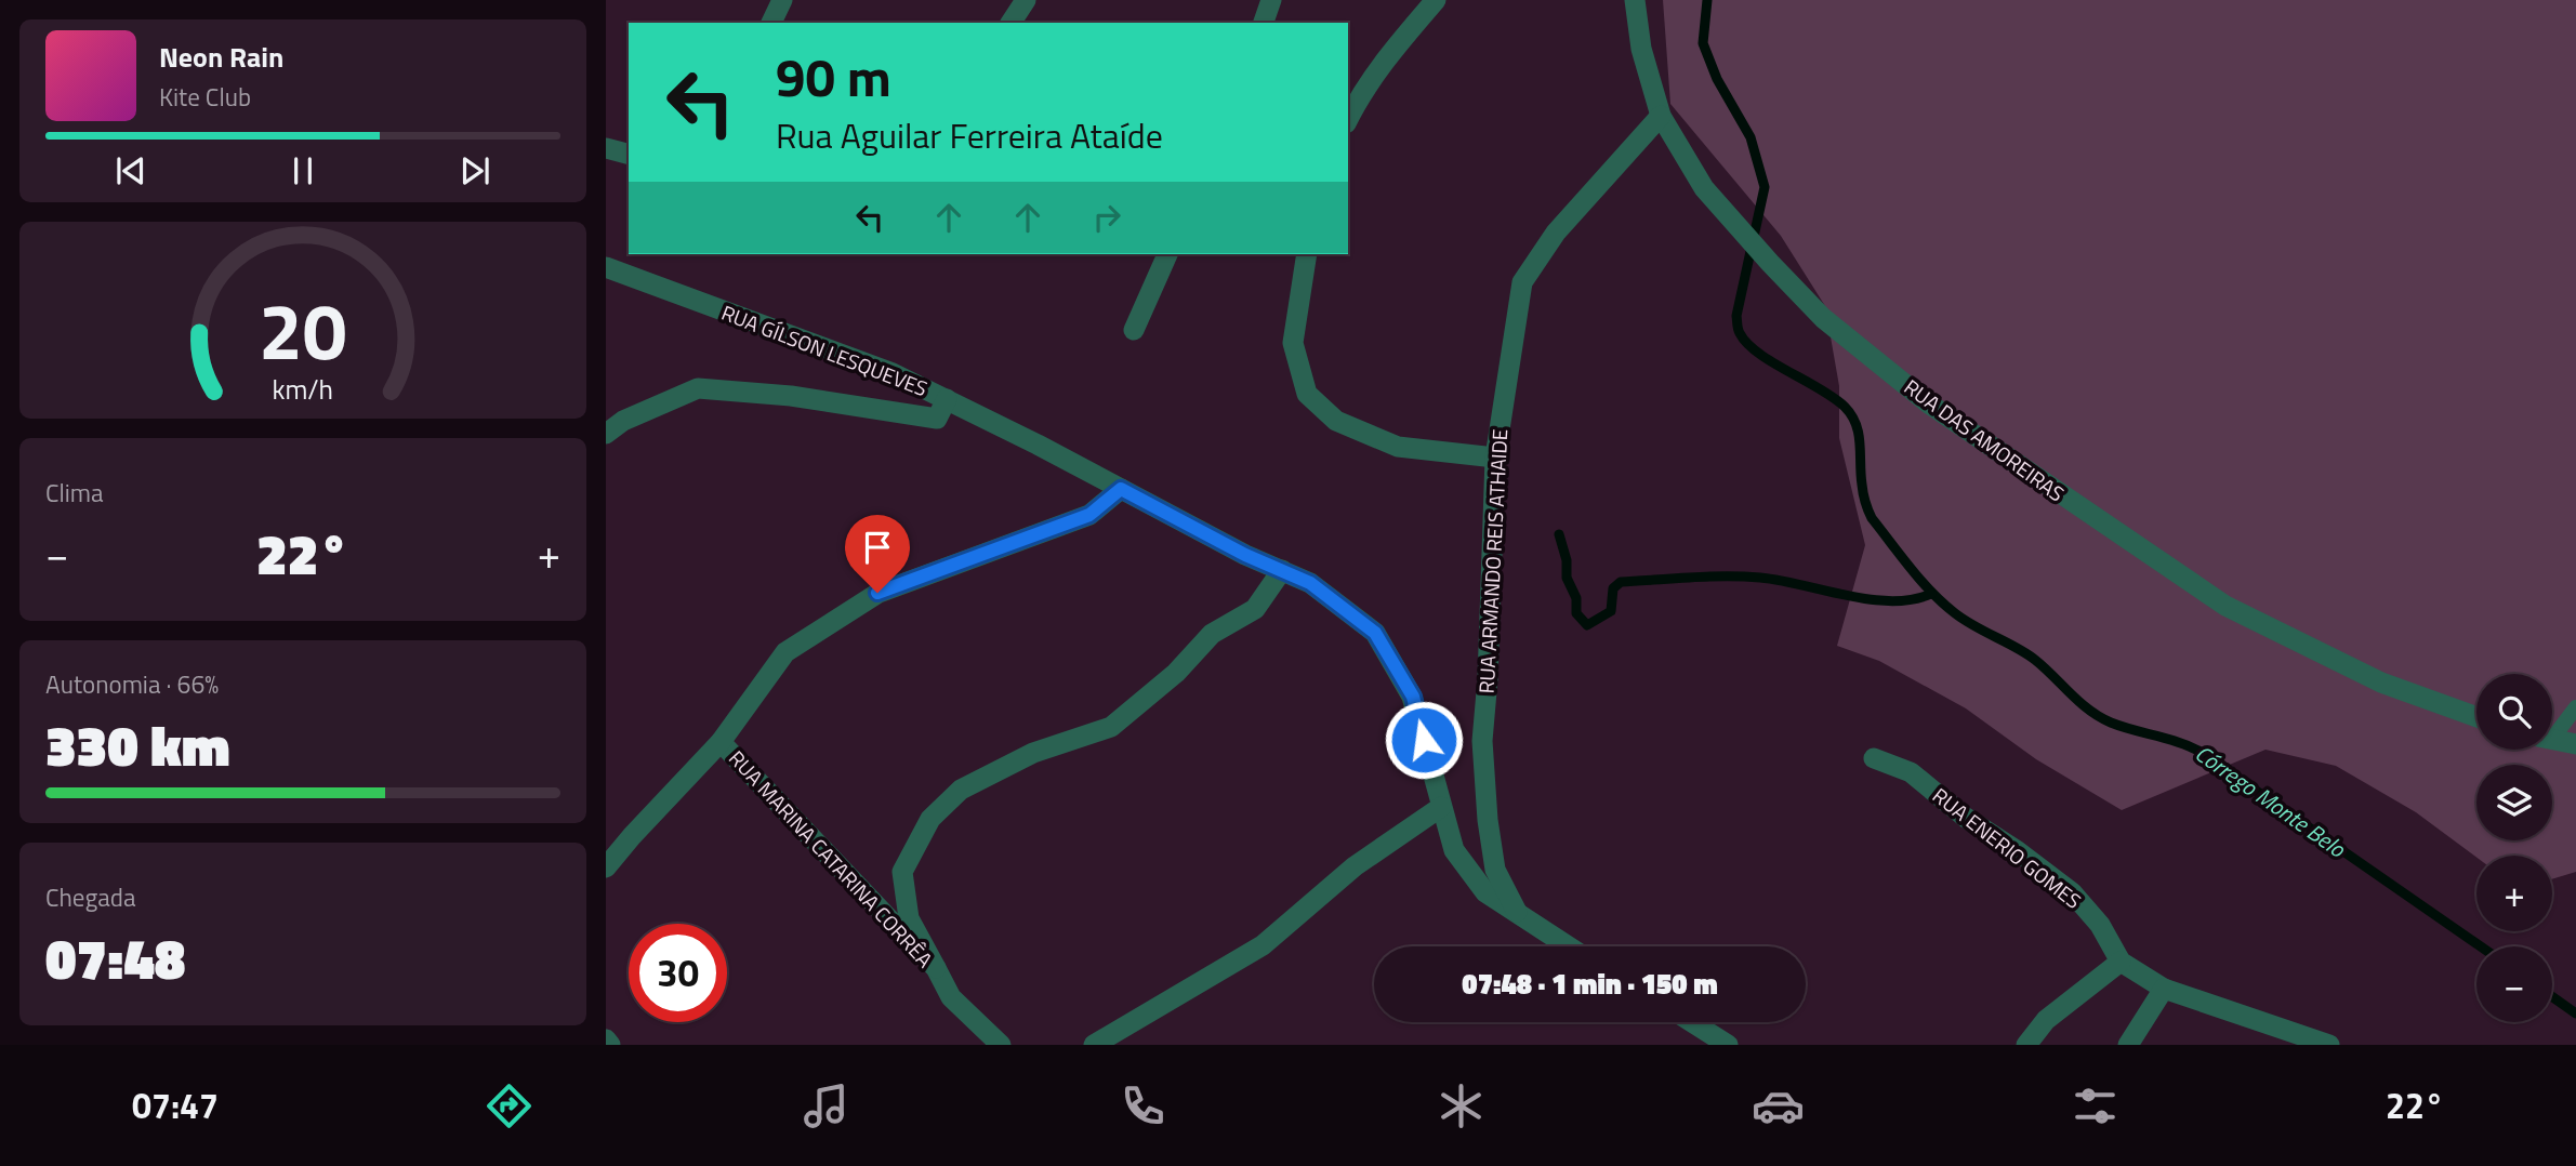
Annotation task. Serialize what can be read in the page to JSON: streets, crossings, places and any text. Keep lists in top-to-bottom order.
{
  "streets": {
    "street": [
      "RUA GÍLSON LESQUEVES",
      "RUA DAS AMOREIRAS",
      "RUA ARMANDO REIS ATHAIDE",
      "RUA ENERIO GOMES",
      "RUA MARINA CATARINA CORRÊA"
    ]
  },
  "crossings": [
    ["RUA GÍLSON LESQUEVES", "RUA ARMANDO REIS ATHAIDE"],
    ["RUA DAS AMOREIRAS", "RUA ARMANDO REIS ATHAIDE"]
  ],
  "water": ["Córrego Monte Belo"],
  "page": {
    "turn": ["90 m", "Rua Aguilar Ferreira Ataíde"],
    "song": ["Neon Rain", "Kite Club"],
    "tile": [
      "Clima",
      ["Autonomia · 66%", "330 km"],
      ["Chegada", "07:48"]
    ],
    "heat": ["−", "22°", "+"],
    "map_buttons": ["+", "−"],
    "limit": "30",
    "trip": "07:48 · 1 min · 150 m",
    "tabs": ["07:47", "22°"],
    "gauge": ["20", "km/h"]
  }
}
